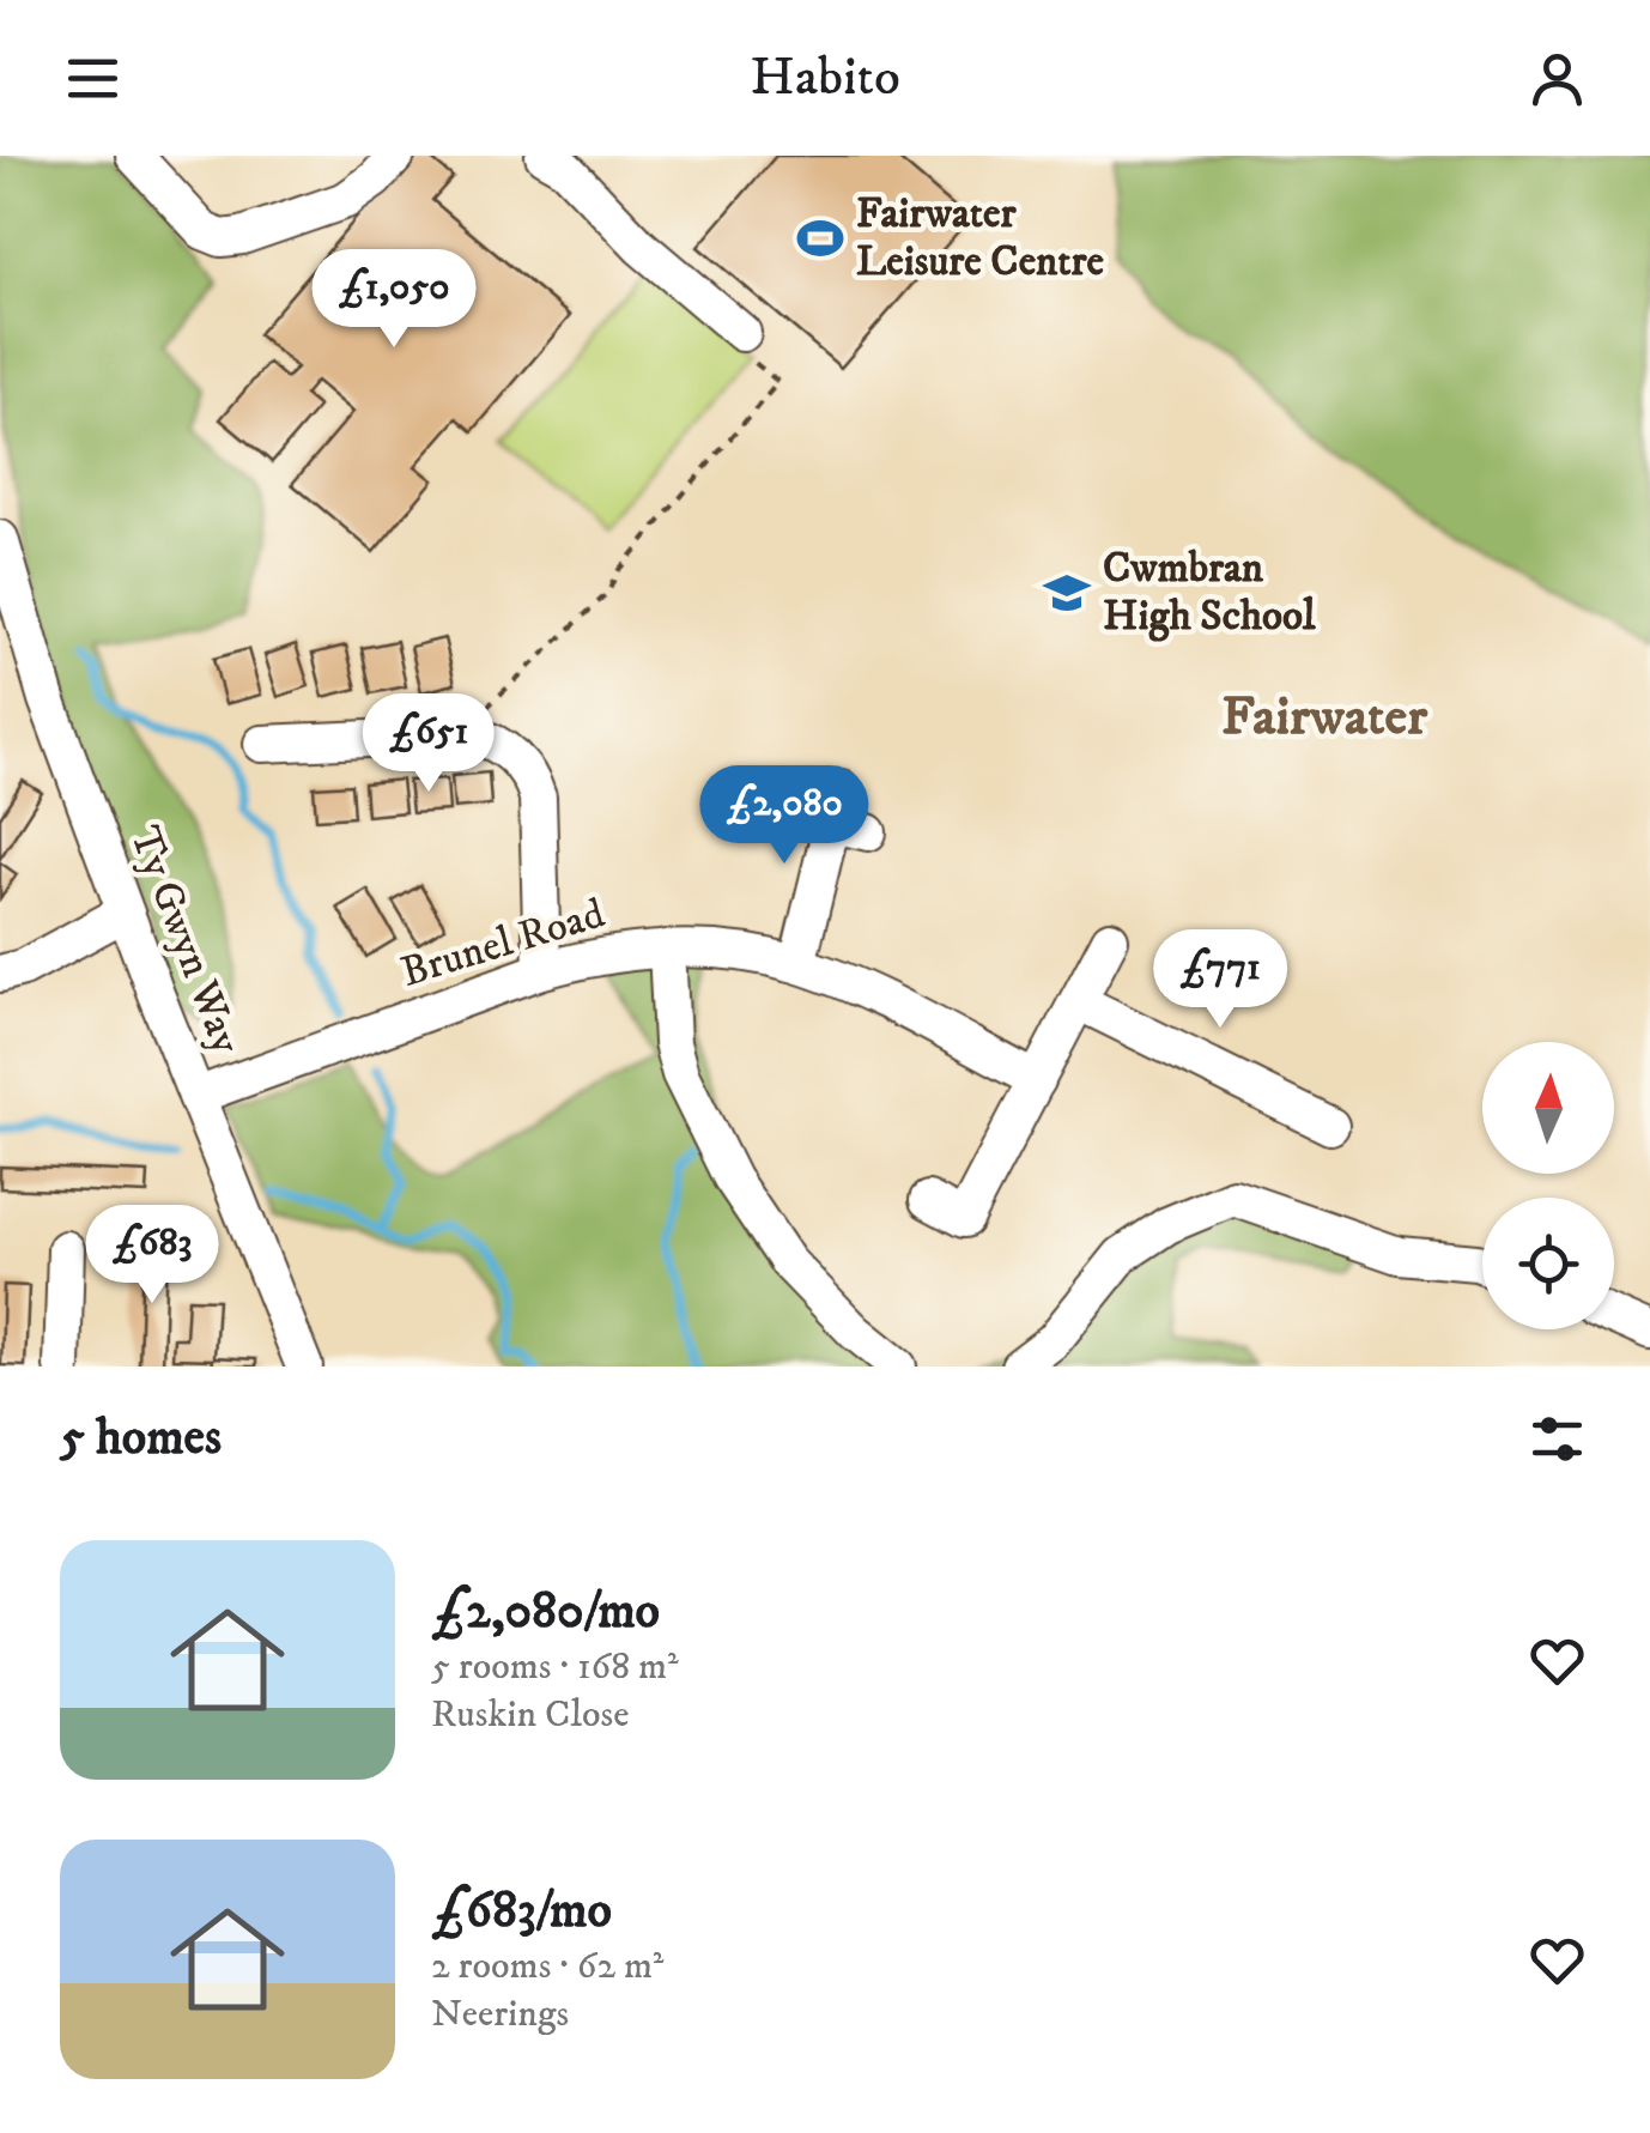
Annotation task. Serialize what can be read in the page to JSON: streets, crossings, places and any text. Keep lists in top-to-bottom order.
{
  "streets": {
    "street": ["Ty Gwyn Way", "Brunel Road"]
  },
  "crossings": [
    ["Ty Gwyn Way", "Brunel Road"]
  ],
  "districts": ["Fairwater"],
  "places": {
    "sports": ["Fairwater Leisure Centre"],
    "school or university": ["Cwmbran High School"]
  },
  "north": "top",
  "page": {
    "header": "Habito",
    "price": [
      "£1,050",
      "£651",
      "£2,080",
      "£771",
      "£683"
    ],
    "heading": "5 homes",
    "list": [
      {
        "name": "£2,080/mo",
        "note": "5 rooms · 168 m² · Ruskin Close"
      },
      {
        "name": "£683/mo",
        "note": "2 rooms · 62 m² · Neerings"
      }
    ]
  }
}
